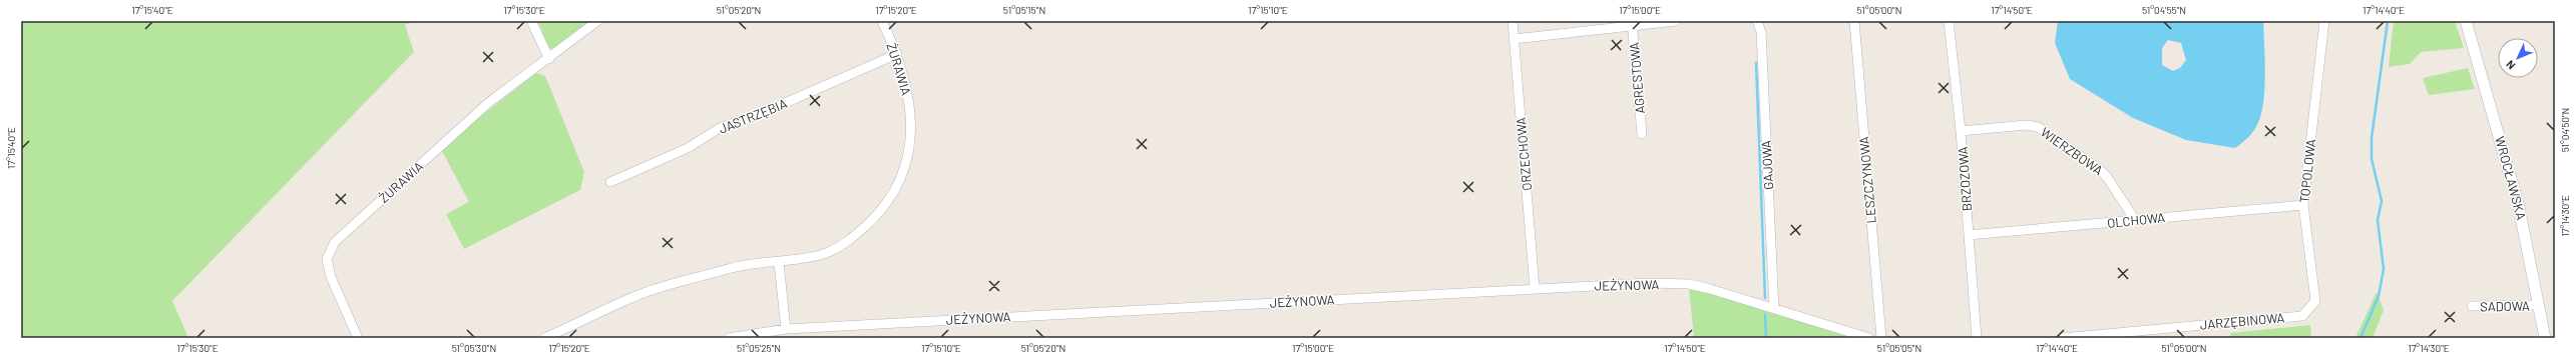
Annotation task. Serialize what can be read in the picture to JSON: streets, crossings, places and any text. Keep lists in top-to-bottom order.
{
  "streets": {
    "street": [
      "ŻURAWIA",
      "AGRESTOWA",
      "JASTRZĘBIA",
      "WIERZBOWA",
      "ORZECHOWA",
      "GAJOWA",
      "TOPOLOWA",
      "WROCŁAWSKA",
      "BRZOZOWA",
      "LESZCZYNOWA",
      "OLCHOWA",
      "JEŻYNOWA",
      "SADOWA",
      "JARZĘBINOWA"
    ]
  },
  "crossings": [
    ["ŻURAWIA", "JASTRZĘBIA"],
    ["WIERZBOWA", "BRZOZOWA"],
    ["WIERZBOWA", "OLCHOWA"],
    ["ORZECHOWA", "JEŻYNOWA"],
    ["GAJOWA", "JEŻYNOWA"],
    ["TOPOLOWA", "OLCHOWA"],
    ["TOPOLOWA", "JARZĘBINOWA"],
    ["WROCŁAWSKA", "SADOWA"],
    ["BRZOZOWA", "OLCHOWA"]
  ],
  "north": "bottom left",
  "coordinates": [
    "17°15'40\"E",
    "17°15'30\"E",
    "51°05'20\"N",
    "17°15'20\"E",
    "51°05'15\"N",
    "17°15'10\"E",
    "17°15'00\"E",
    "51°05'00\"N",
    "17°14'50\"E",
    "51°04'55\"N",
    "17°14'40\"E",
    "51°04'50\"N",
    "17°14'30\"E",
    "51°05'30\"N",
    "51°05'25\"N",
    "51°05'05\"N"
  ]
}
